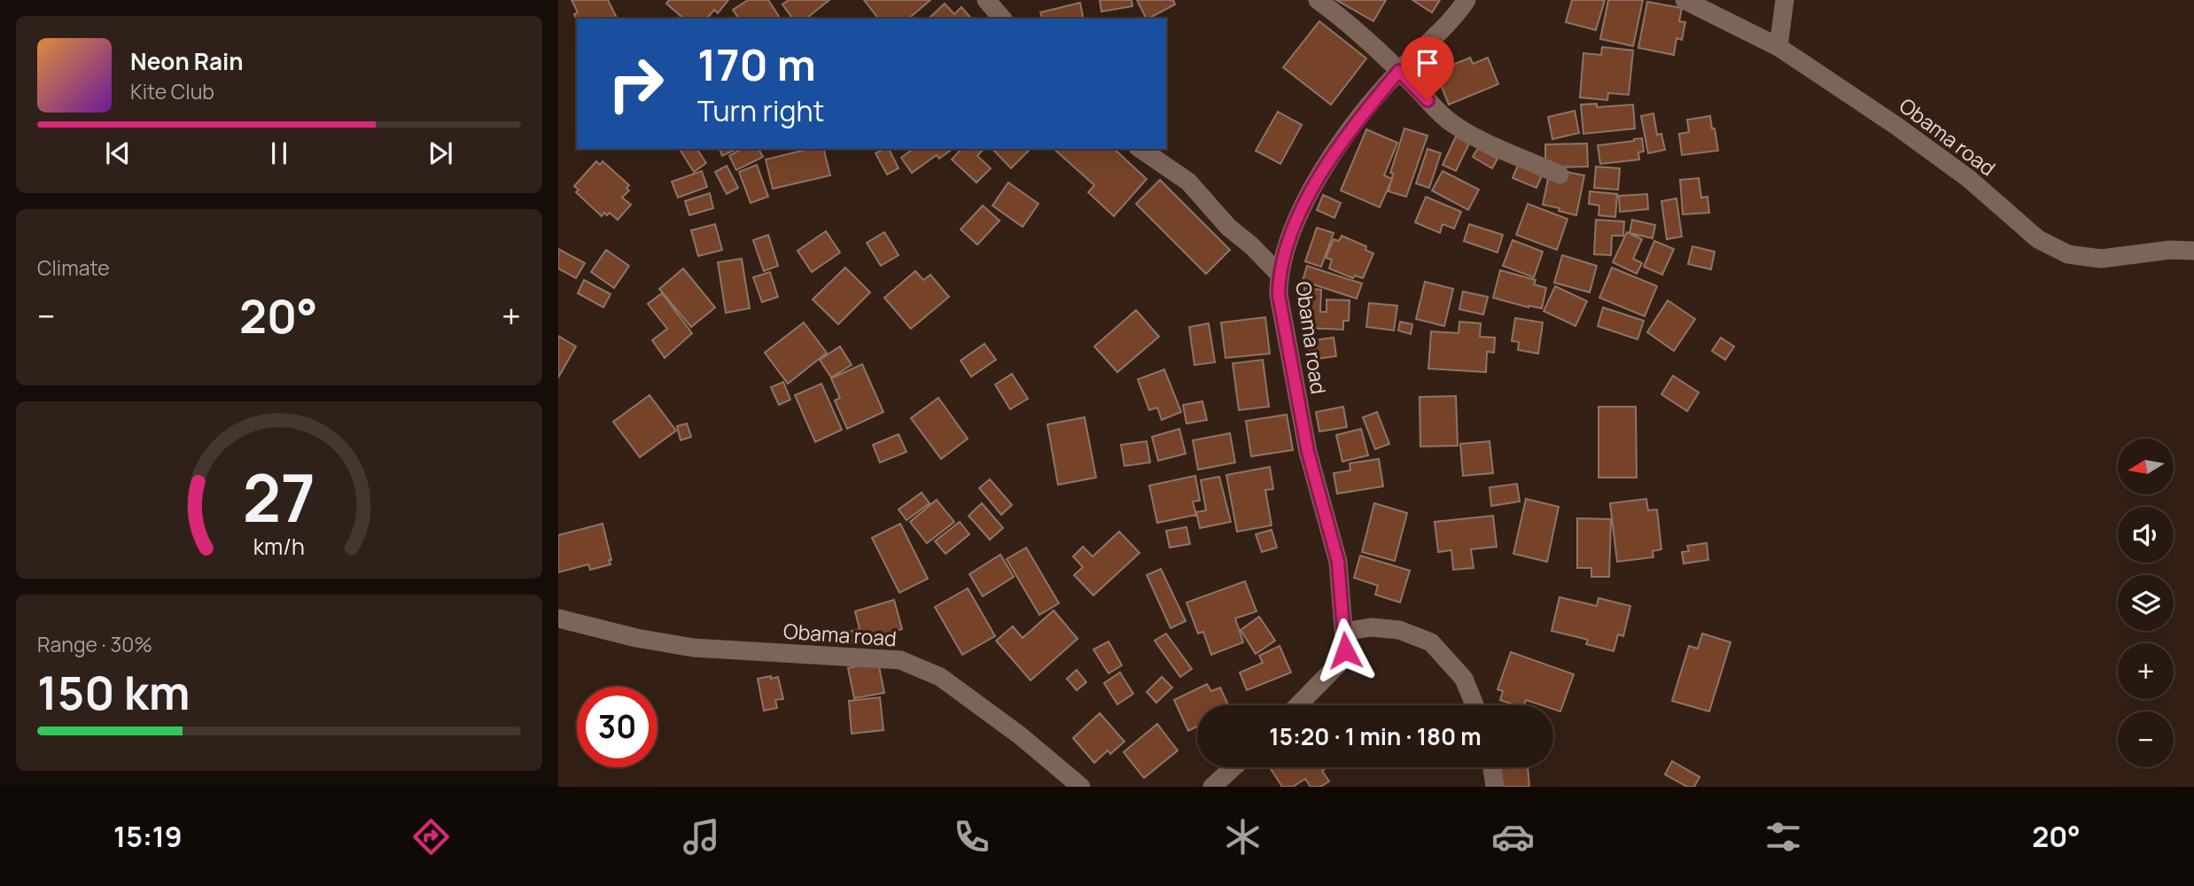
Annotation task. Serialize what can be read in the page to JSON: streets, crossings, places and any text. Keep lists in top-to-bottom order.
{
  "streets": {
    "street": ["Obama road"]
  },
  "north": "left",
  "page": {
    "turn": ["170 m", "Turn right"],
    "song": ["Neon Rain", "Kite Club"],
    "tile": [
      "Climate",
      ["Range · 30%", "150 km"]
    ],
    "heat": ["−", "20°", "+"],
    "map_buttons": ["+", "−"],
    "limit": "30",
    "trip": "15:20 · 1 min · 180 m",
    "tabs": ["15:19", "20°"],
    "gauge": ["27", "km/h"]
  }
}
